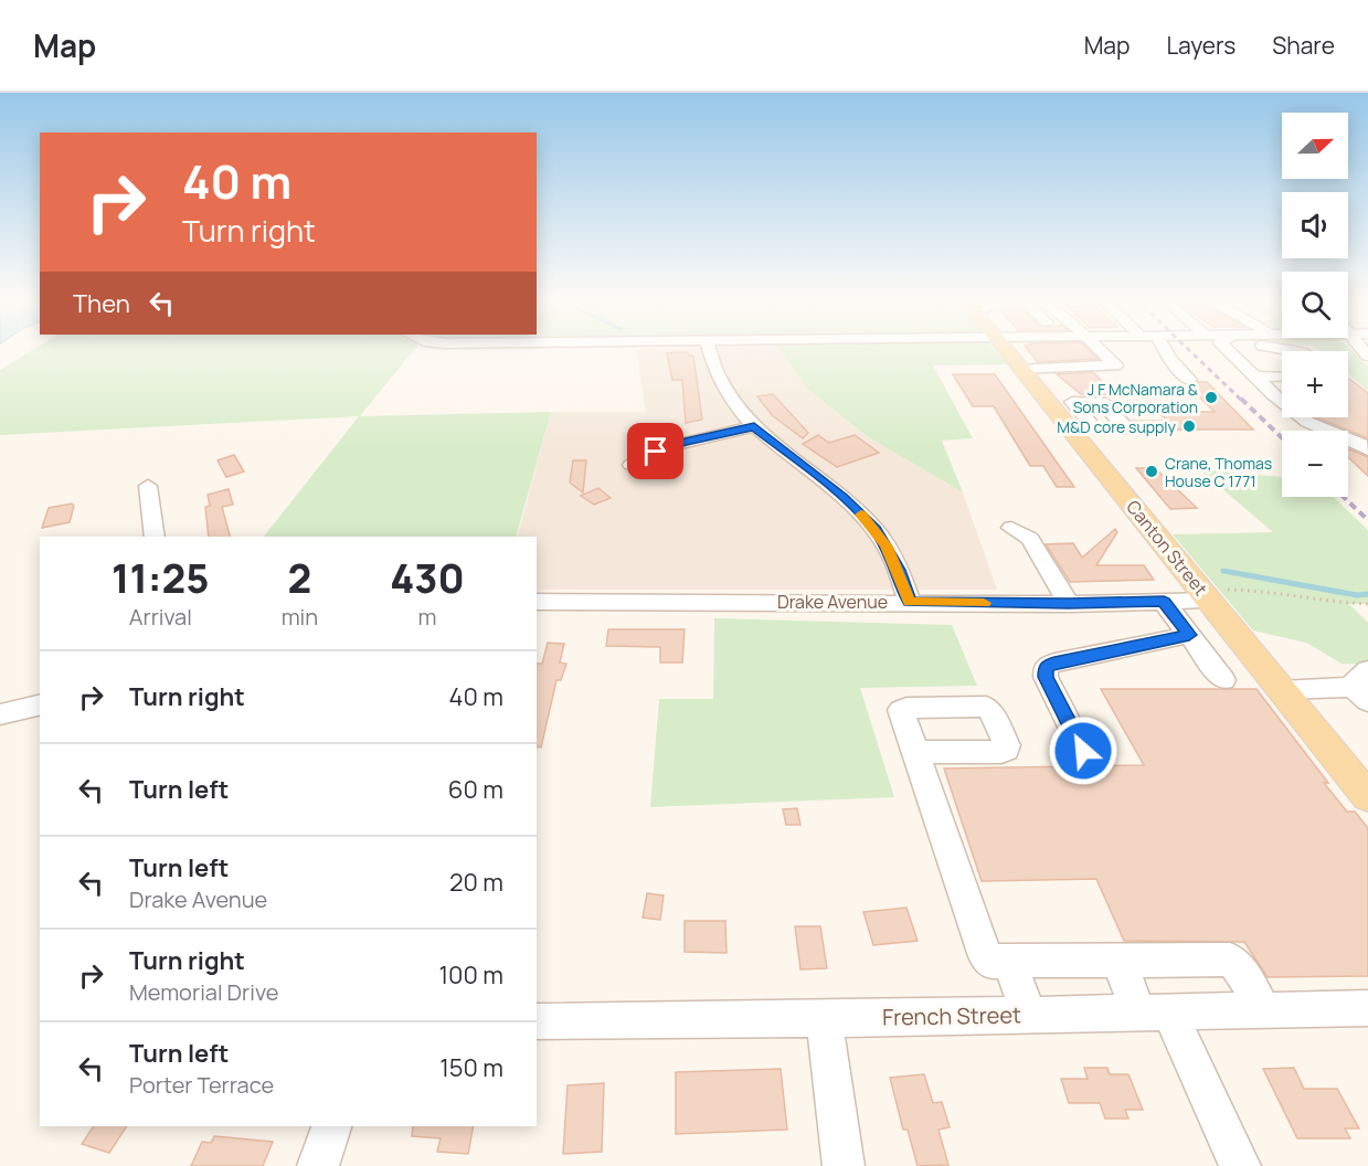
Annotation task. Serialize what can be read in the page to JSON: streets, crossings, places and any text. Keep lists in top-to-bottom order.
{
  "streets": {
    "main road": ["Canton Street"],
    "street": ["Drake Avenue", "French Street"]
  },
  "crossings": [
    ["Canton Street", "Drake Avenue"]
  ],
  "places": ["J F McNamara & Sons Corporation", "M&D core supply", "Crane, Thomas House C 1771"],
  "north": "right",
  "page": {
    "header": "Map",
    "nav": ["Map", "Layers", "Share"],
    "map_buttons": ["+", "−"],
    "turn": ["40 m", "Turn right"],
    "then": "Then",
    "eta": [
      "11:25",
      "Arrival",
      "2",
      "min",
      "430",
      "m"
    ],
    "list": [
      {
        "name": "Turn right",
        "value": "40 m"
      },
      {
        "name": "Turn left",
        "value": "60 m"
      },
      {
        "name": "Turn left",
        "note": "Drake Avenue",
        "value": "20 m"
      },
      {
        "name": "Turn right",
        "note": "Memorial Drive",
        "value": "100 m"
      },
      {
        "name": "Turn left",
        "note": "Porter Terrace",
        "value": "150 m"
      }
    ]
  }
}
